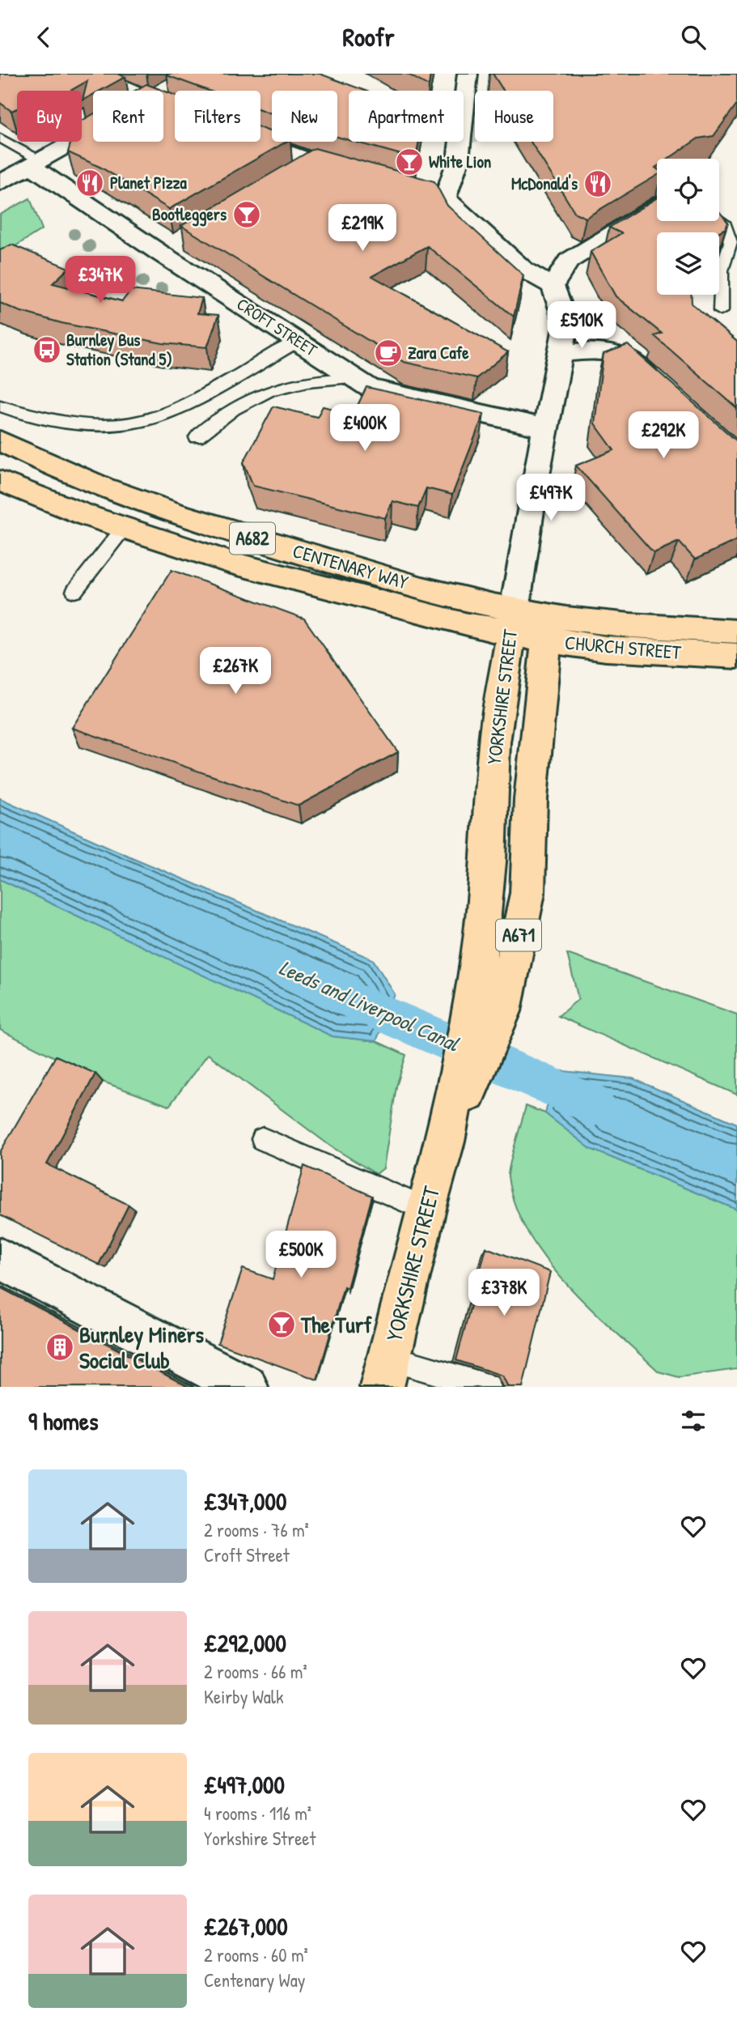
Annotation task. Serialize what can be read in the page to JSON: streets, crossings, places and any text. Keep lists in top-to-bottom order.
{
  "streets": {
    "main road": [
      "A682",
      "CENTENARY WAY",
      "CHURCH STREET",
      "YORKSHIRE STREET",
      "A671"
    ],
    "street": ["CROFT STREET"]
  },
  "crossings": [
    ["CROFT STREET", "YORKSHIRE STREET"],
    ["CENTENARY WAY", "CHURCH STREET"],
    ["CENTENARY WAY", "YORKSHIRE STREET"],
    ["CHURCH STREET", "YORKSHIRE STREET"]
  ],
  "water": ["Leeds and Liverpool Canal"],
  "places": {
    "bar": ["White Lion", "Bootleggers", "The Turf"],
    "restaurant": ["Planet Pizza", "McDonald's"],
    "bus stop": ["Burnley Bus Station (Stand 5)"],
    "cafe": ["Zara Cafe"],
    "building": ["Burnley Miners Social Club"]
  },
  "page": {
    "header": "Roofr",
    "chip": [
      "Buy",
      "Rent",
      "Filters",
      "New",
      "Apartment",
      "House"
    ],
    "price": [
      "£219K",
      "£347K",
      "£510K",
      "£400K",
      "£292K",
      "£497K",
      "£267K",
      "£500K",
      "£378K"
    ],
    "heading": "9 homes",
    "list": [
      {
        "name": "£347,000",
        "note": "2 rooms · 76 m² · Croft Street"
      },
      {
        "name": "£292,000",
        "note": "2 rooms · 66 m² · Keirby Walk"
      },
      {
        "name": "£497,000",
        "note": "4 rooms · 116 m² · Yorkshire Street"
      },
      {
        "name": "£267,000",
        "note": "2 rooms · 60 m² · Centenary Way"
      }
    ]
  }
}
